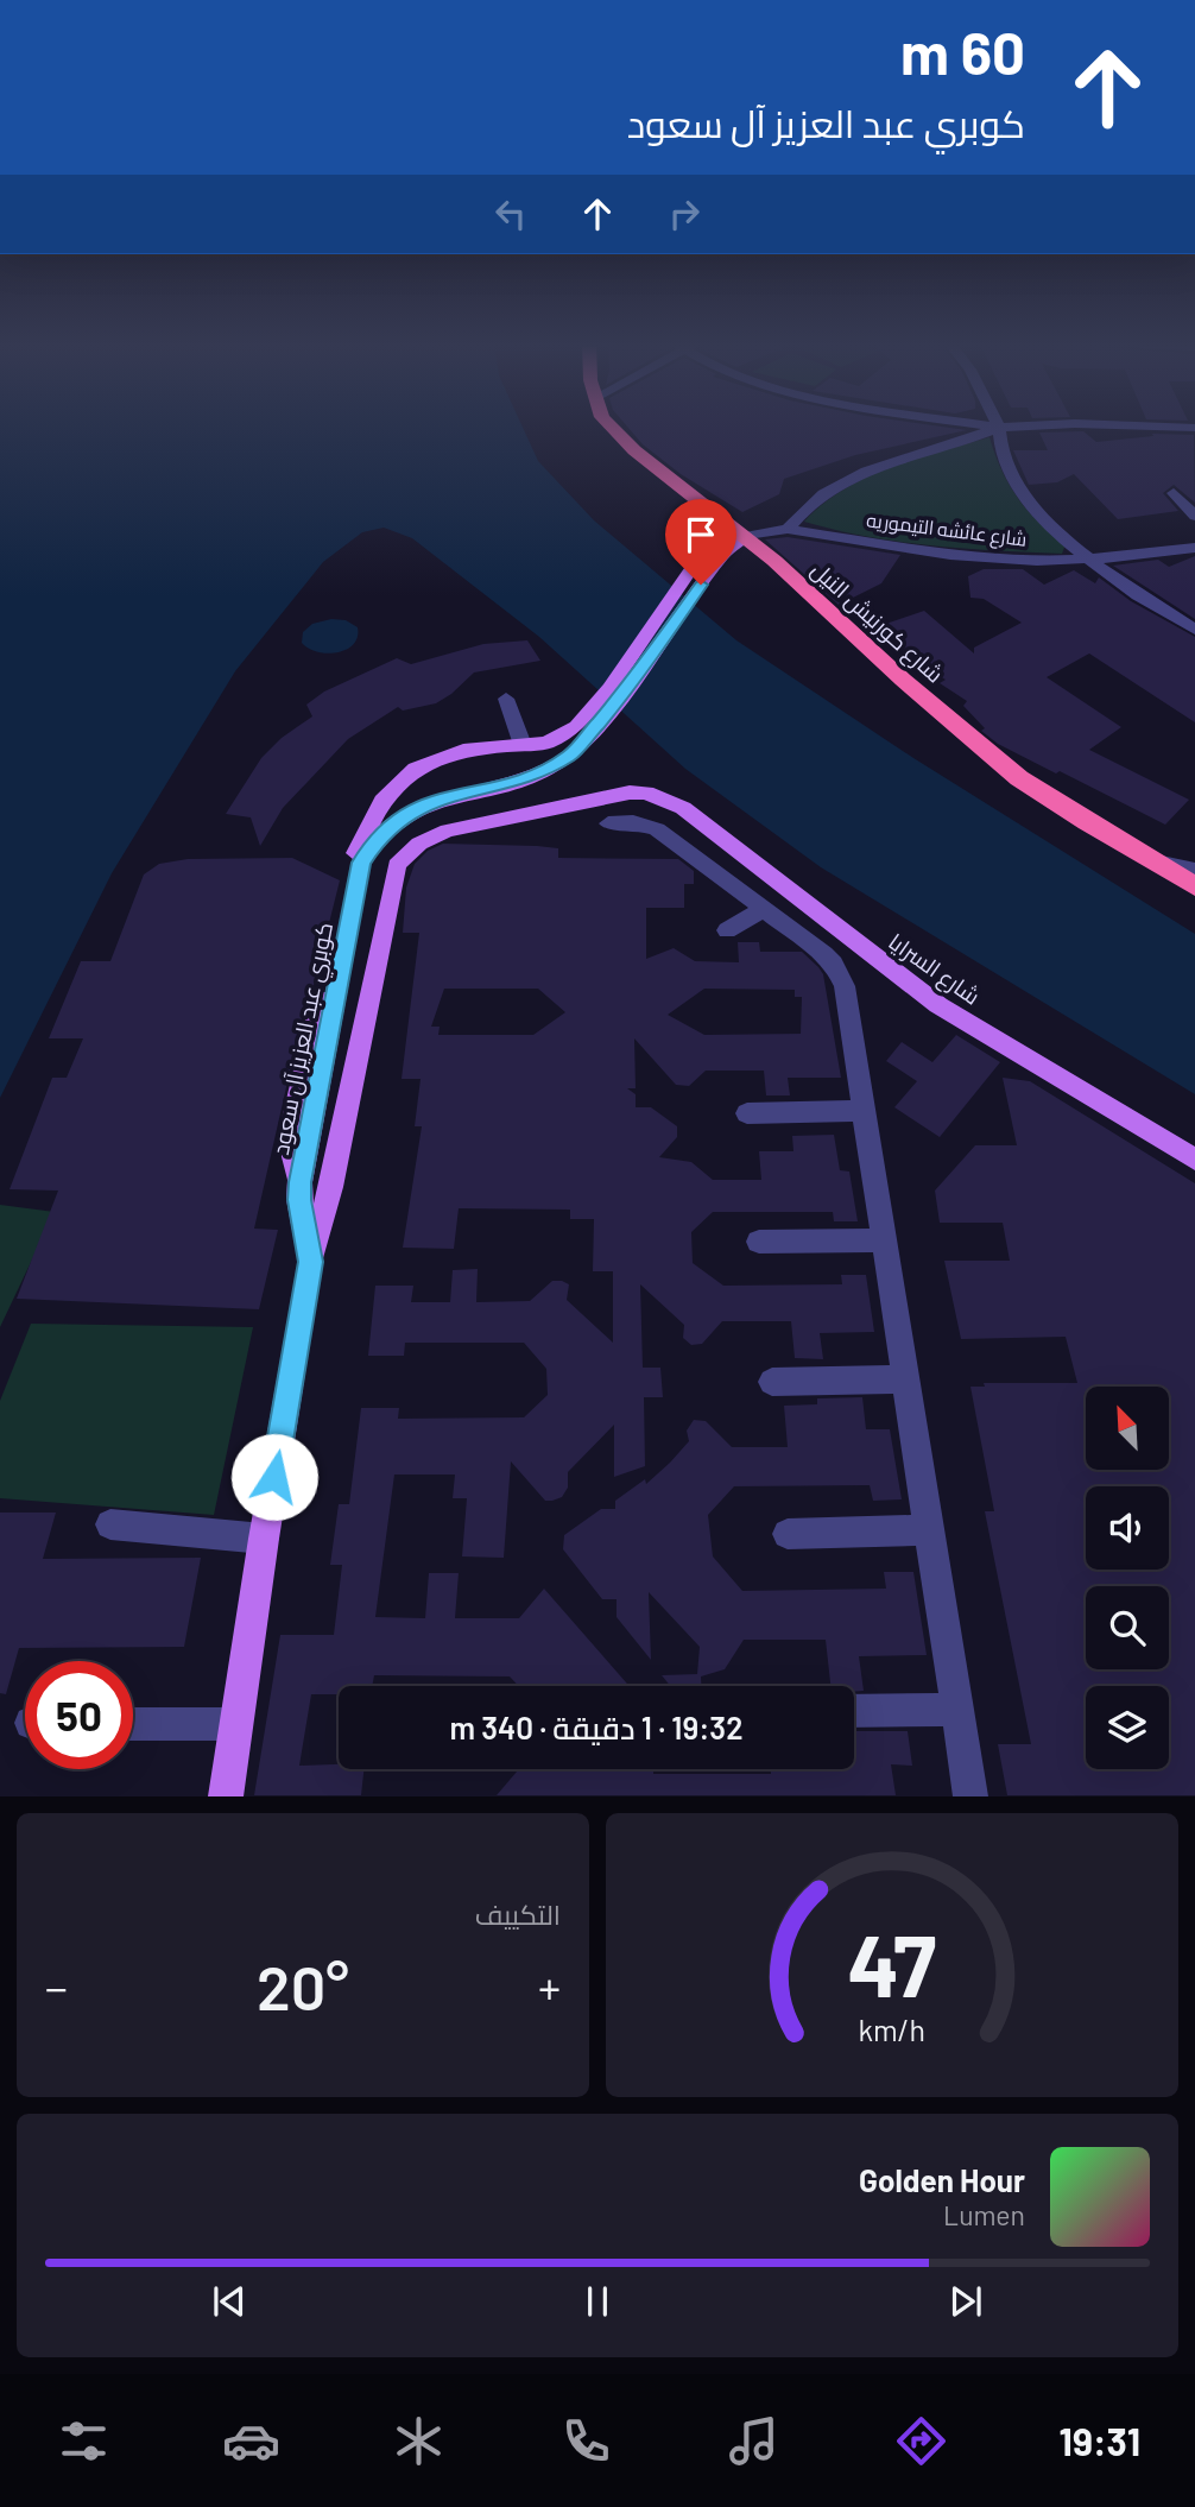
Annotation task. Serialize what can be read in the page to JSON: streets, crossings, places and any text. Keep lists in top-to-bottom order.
{
  "streets": {
    "highway": ["شارع كورنيش النيل"],
    "main road": ["شارع السرايا", "كوبري عبد العزيز آل سعود"],
    "street": ["شارع عائشه التيموريه"]
  },
  "crossings": [
    ["شارع عائشه التيموريه", "شارع كورنيش النيل"],
    ["شارع عائشه التيموريه", "كوبري عبد العزيز آل سعود"],
    ["شارع كورنيش النيل", "كوبري عبد العزيز آل سعود"]
  ],
  "north": "top left",
  "page": {
    "turn": ["60 m", "كوبري عبد العزيز آل سعود"],
    "limit": "50",
    "trip": "19:32 · 1 دقيقة · 340 m",
    "tile": "التكييف",
    "heat": ["−", "20°", "+"],
    "song": ["Golden Hour", "Lumen"],
    "tabs": "19:31",
    "gauge": ["47", "km/h"]
  }
}
